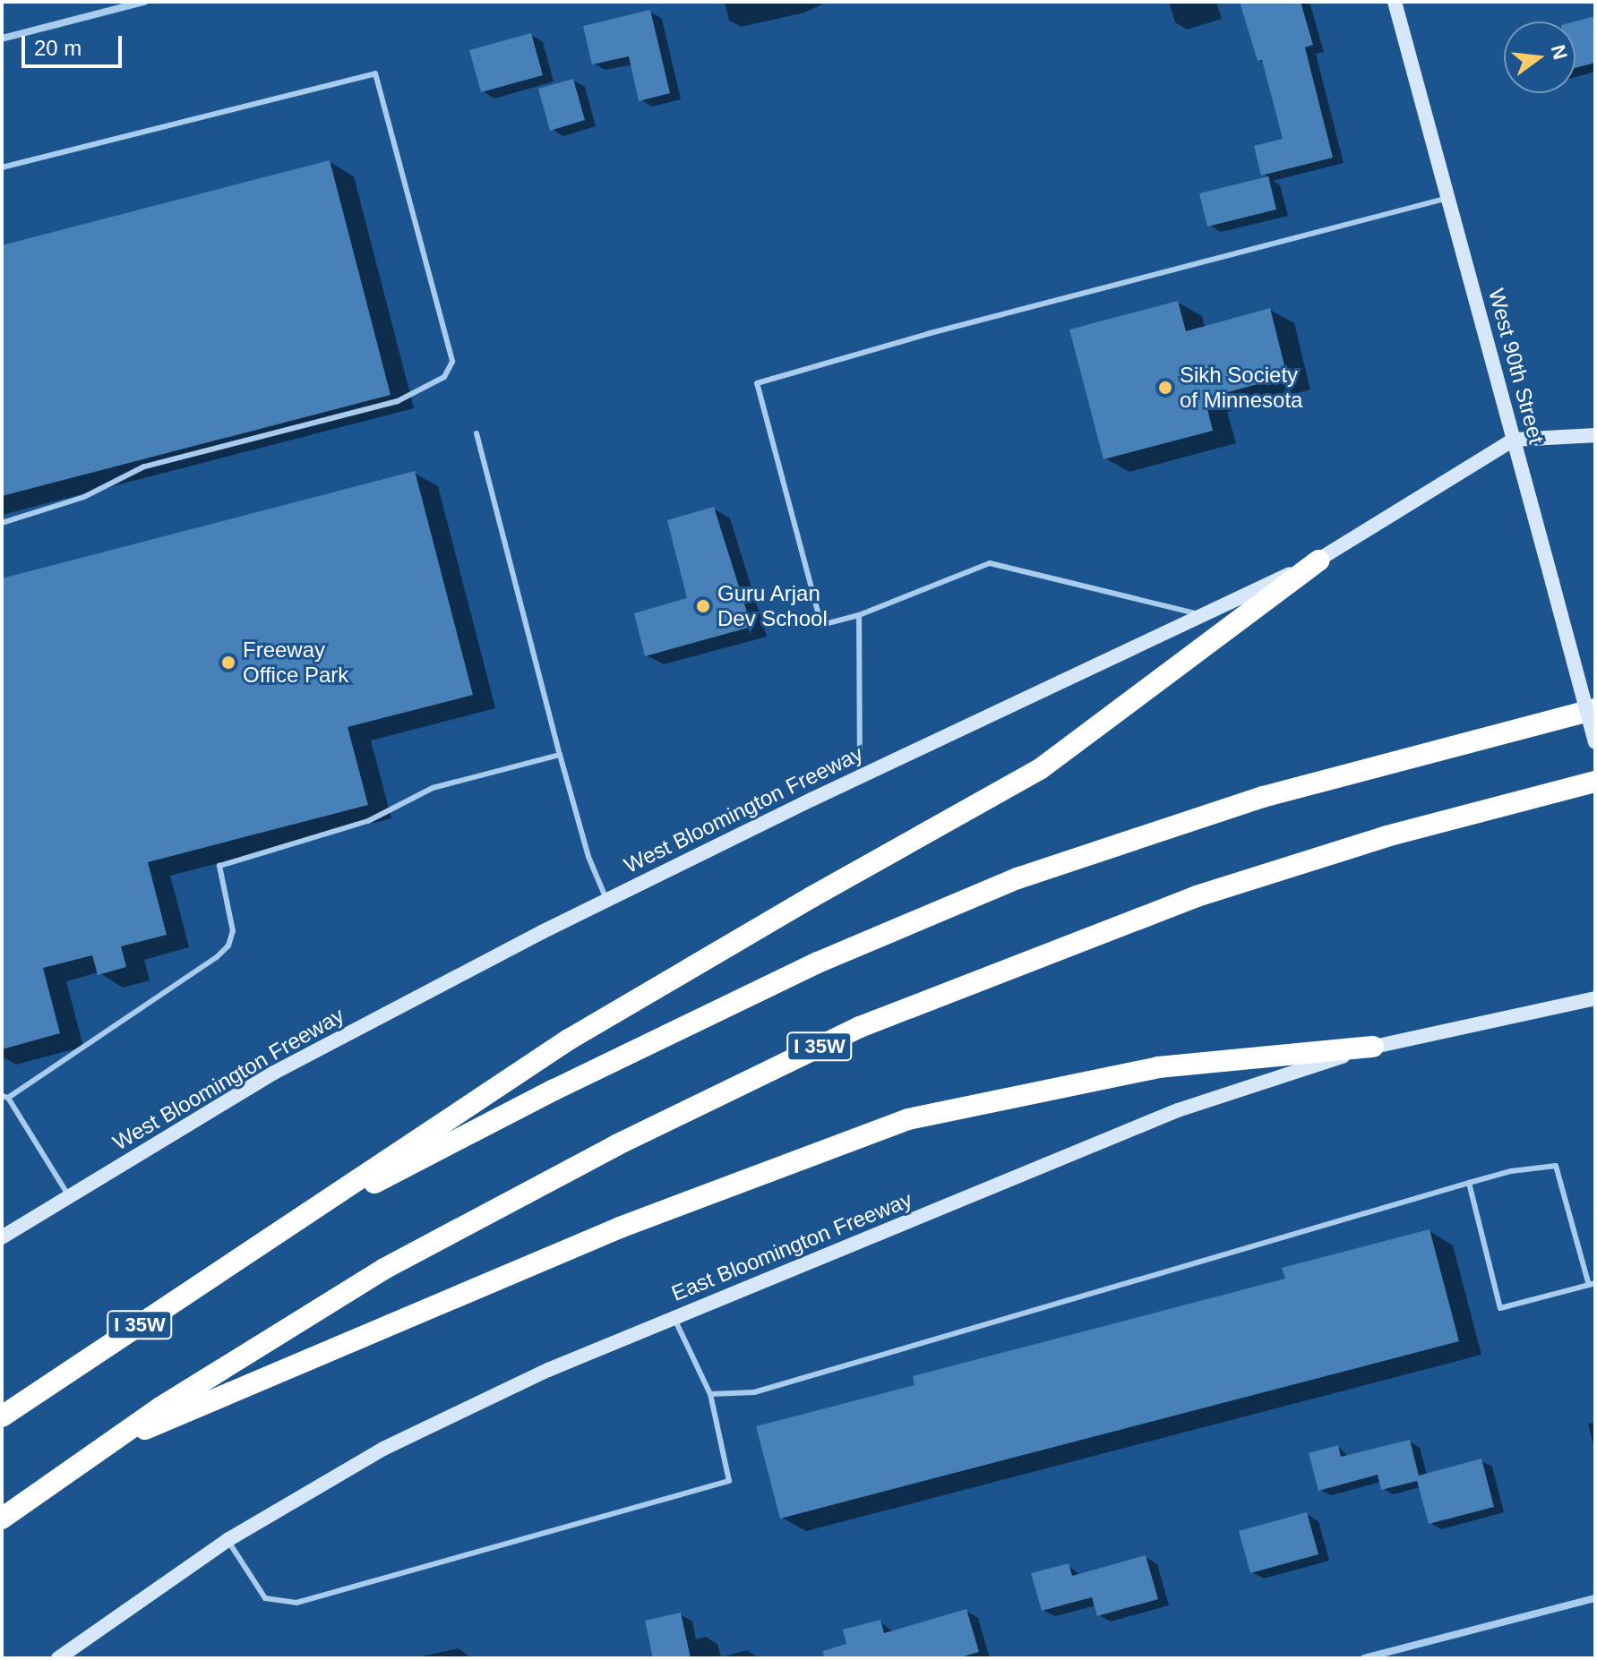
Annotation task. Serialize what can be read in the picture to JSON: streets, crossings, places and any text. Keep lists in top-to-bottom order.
{
  "streets": {
    "highway": ["I 35W"],
    "street": ["West 90th Street", "West Bloomington Freeway", "East Bloomington Freeway"]
  },
  "crossings": [
    ["West 90th Street", "West Bloomington Freeway"]
  ],
  "places": ["Sikh Society of Minnesota", "Guru Arjan Dev School", "Freeway Office Park"],
  "scale_bar": "20 m",
  "north": "right"
}
